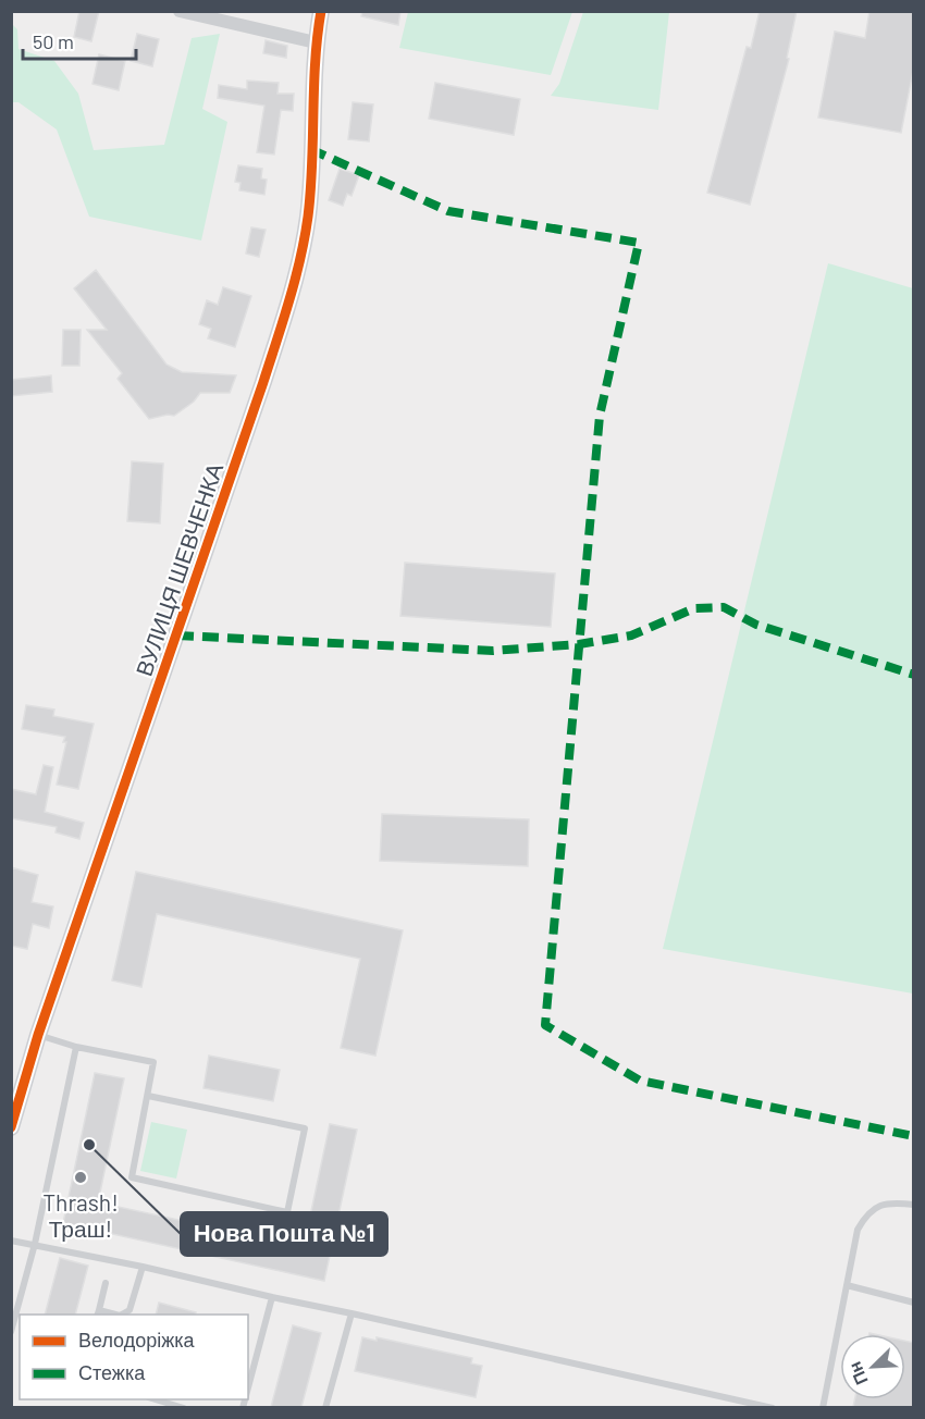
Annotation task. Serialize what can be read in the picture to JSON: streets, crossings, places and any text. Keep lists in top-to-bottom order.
{
  "streets": {
    "street": ["ВУЛИЦЯ ШЕВЧЕНКА"]
  },
  "places": ["Нова Пошта №1", "Thrash! Траш!"],
  "legend": ["Велодоріжка", "Стежка"],
  "scale_bar": "50 m",
  "north": "bottom left"
}
